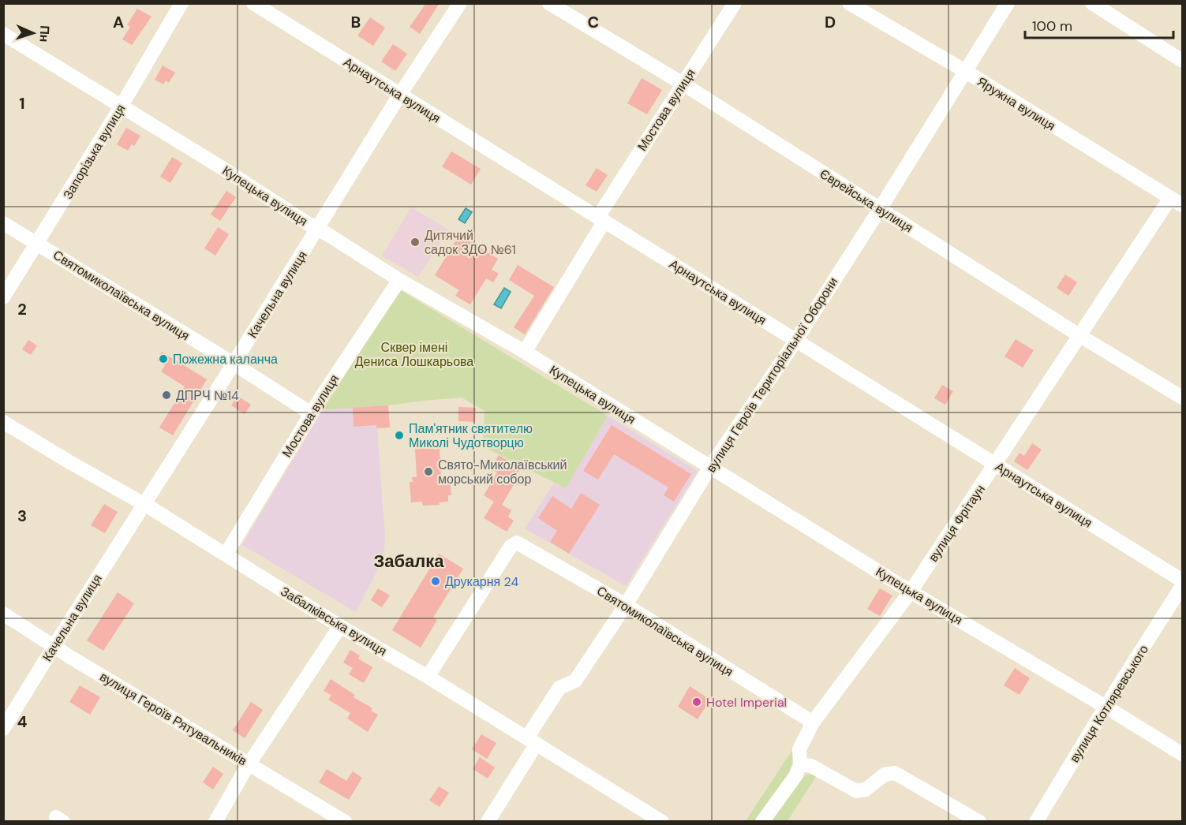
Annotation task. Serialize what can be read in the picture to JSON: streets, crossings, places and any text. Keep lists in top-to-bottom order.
{
  "streets": {
    "street": [
      "Арнаутська вулиця",
      "Яружна вулиця",
      "Мостова вулиця",
      "Запорізька вулиця",
      "Купецька вулиця",
      "Єврейська вулиця",
      "Качельна вулиця",
      "Святомиколаївська вулиця",
      "вулиця Героїв Територіальної Оборони",
      "вулиця Фрітаун",
      "Забалківська вулиця",
      "вулиця Котляревського",
      "вулиця Героїв Рятувальників"
    ]
  },
  "crossings": [
    ["Арнаутська вулиця", "Мостова вулиця"],
    ["Арнаутська вулиця", "Качельна вулиця"],
    ["Арнаутська вулиця", "вулиця Героїв Територіальної Оборони"],
    ["Арнаутська вулиця", "вулиця Фрітаун"],
    ["Яружна вулиця", "вулиця Героїв Територіальної Оборони"],
    ["Яружна вулиця", "вулиця Фрітаун"],
    ["Мостова вулиця", "Купецька вулиця"],
    ["Мостова вулиця", "Єврейська вулиця"],
    ["Мостова вулиця", "Святомиколаївська вулиця"],
    ["Мостова вулиця", "Забалківська вулиця"],
    ["Запорізька вулиця", "Купецька вулиця"],
    ["Запорізька вулиця", "Святомиколаївська вулиця"],
    ["Купецька вулиця", "Качельна вулиця"],
    ["Купецька вулиця", "вулиця Героїв Територіальної Оборони"],
    ["Купецька вулиця", "вулиця Фрітаун"],
    ["Купецька вулиця", "вулиця Котляревського"],
    ["Єврейська вулиця", "вулиця Героїв Територіальної Оборони"],
    ["Єврейська вулиця", "вулиця Фрітаун"],
    ["Качельна вулиця", "Святомиколаївська вулиця"],
    ["Качельна вулиця", "Забалківська вулиця"],
    ["Качельна вулиця", "вулиця Героїв Рятувальників"],
    ["Святомиколаївська вулиця", "вулиця Героїв Територіальної Оборони"],
    ["Святомиколаївська вулиця", "вулиця Фрітаун"],
    ["Святомиколаївська вулиця", "Забалківська вулиця"],
    ["вулиця Героїв Територіальної Оборони", "Забалківська вулиця"]
  ],
  "districts": ["Забалка"],
  "parks": ["Сквер імені Дениса Лошкарьова"],
  "places": [
    "Дитячий садок ЗДО №61",
    "Пожежна каланча",
    "ДПРЧ №14",
    "Пам'ятник святителю Миколі Чудотворцю",
    "Свято-Миколаївський морський собор",
    "Друкарня 24",
    "Hotel Imperial"
  ],
  "scale_bar": "100 m",
  "north": "right",
  "grid": {
    "columns": [
      "A",
      "B",
      "C",
      "D"
    ],
    "rows": [
      "1",
      "2",
      "3",
      "4"
    ]
  }
}
